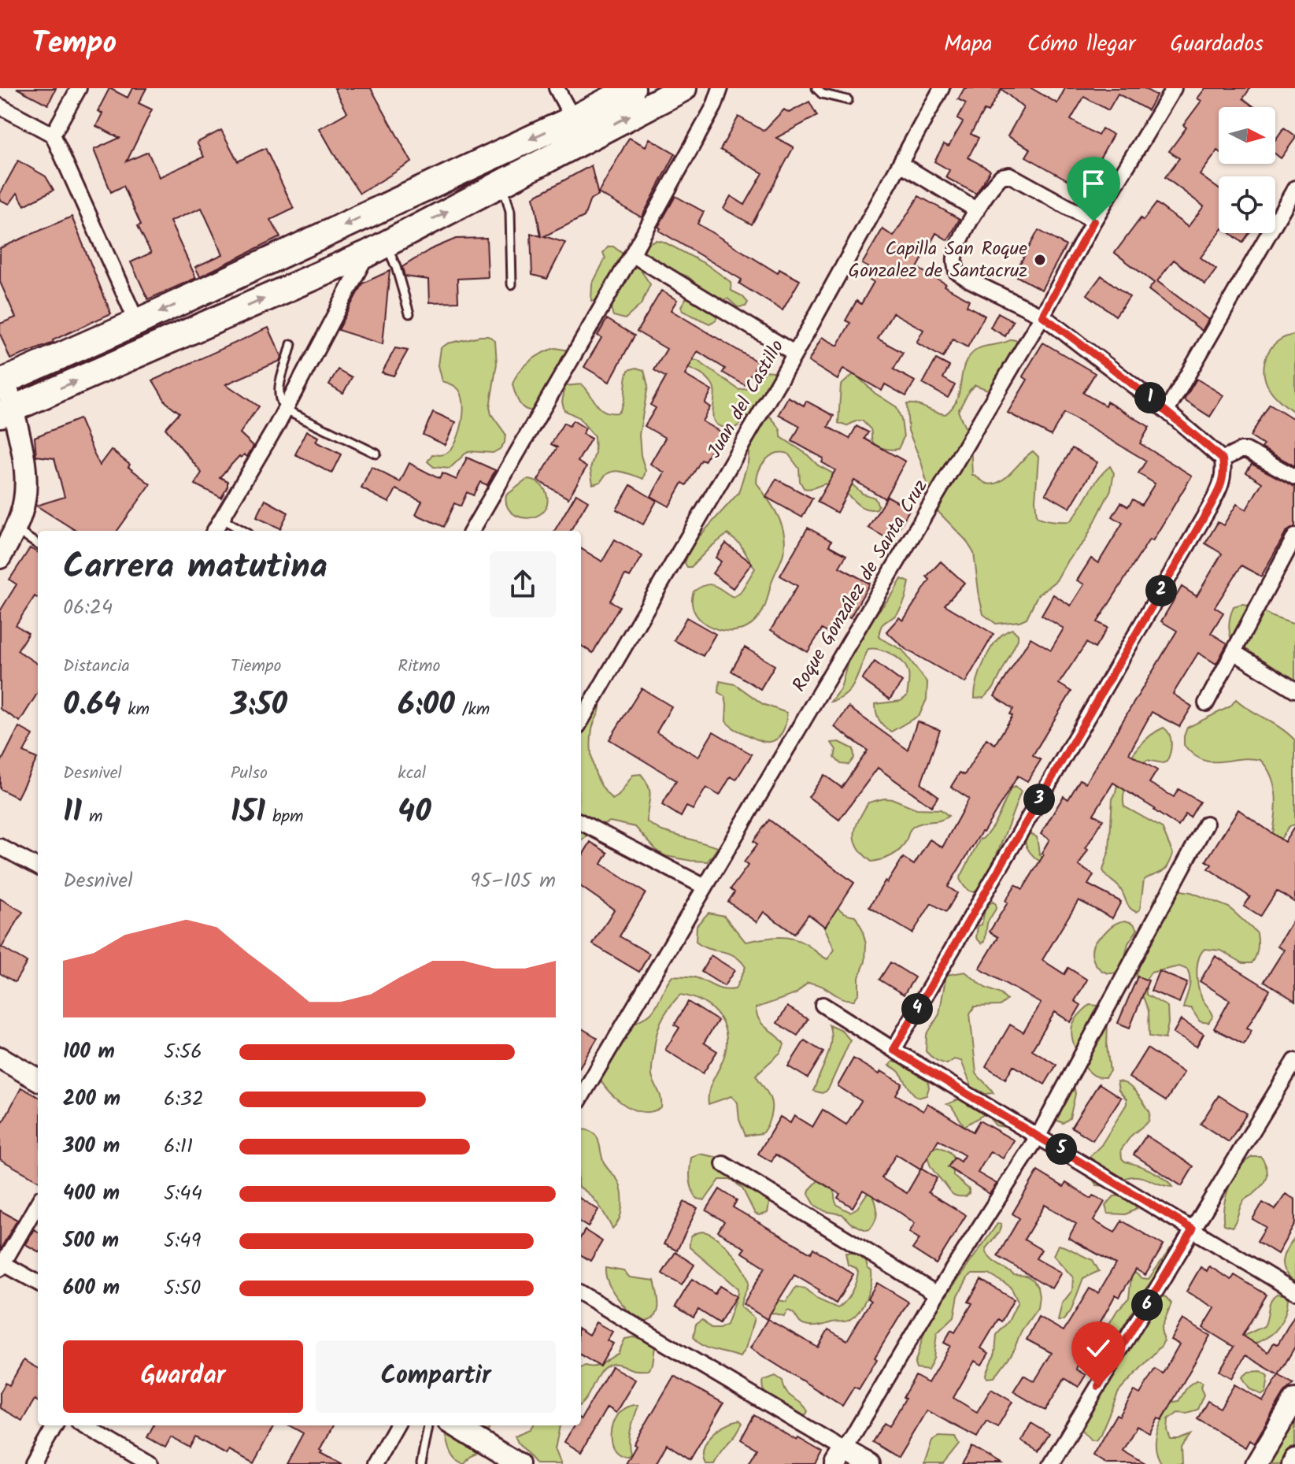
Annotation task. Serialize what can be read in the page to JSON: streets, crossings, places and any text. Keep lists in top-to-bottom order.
{
  "streets": {
    "street": ["Juan del Castillo", "Roque González de Santa Cruz"]
  },
  "places": ["Capilla San Roque Gonzalez de Santacruz"],
  "north": "right",
  "page": {
    "header": "Tempo",
    "nav": ["Mapa", "Cómo llegar", "Guardados"],
    "pins": [
      "1",
      "2",
      "3",
      "4",
      "5",
      "6"
    ],
    "heading": ["Carrera matutina", "06:24"],
    "stats": [
      ["Distancia", "0.64 km"],
      ["Tiempo", "3:50"],
      ["Ritmo", "6:00 /km"],
      ["Desnivel", "11 m"],
      ["Pulso", "151 bpm"],
      ["kcal", "40"]
    ],
    "chart": ["Desnivel", "95–105 m"],
    "list": [
      {
        "name": "100 m",
        "note": "5:56"
      },
      {
        "name": "200 m",
        "note": "6:32"
      },
      {
        "name": "300 m",
        "note": "6:11"
      },
      {
        "name": "400 m",
        "note": "5:44"
      },
      {
        "name": "500 m",
        "note": "5:49"
      },
      {
        "name": "600 m",
        "note": "5:50"
      }
    ],
    "buttons": ["Guardar", "Compartir"]
  }
}
